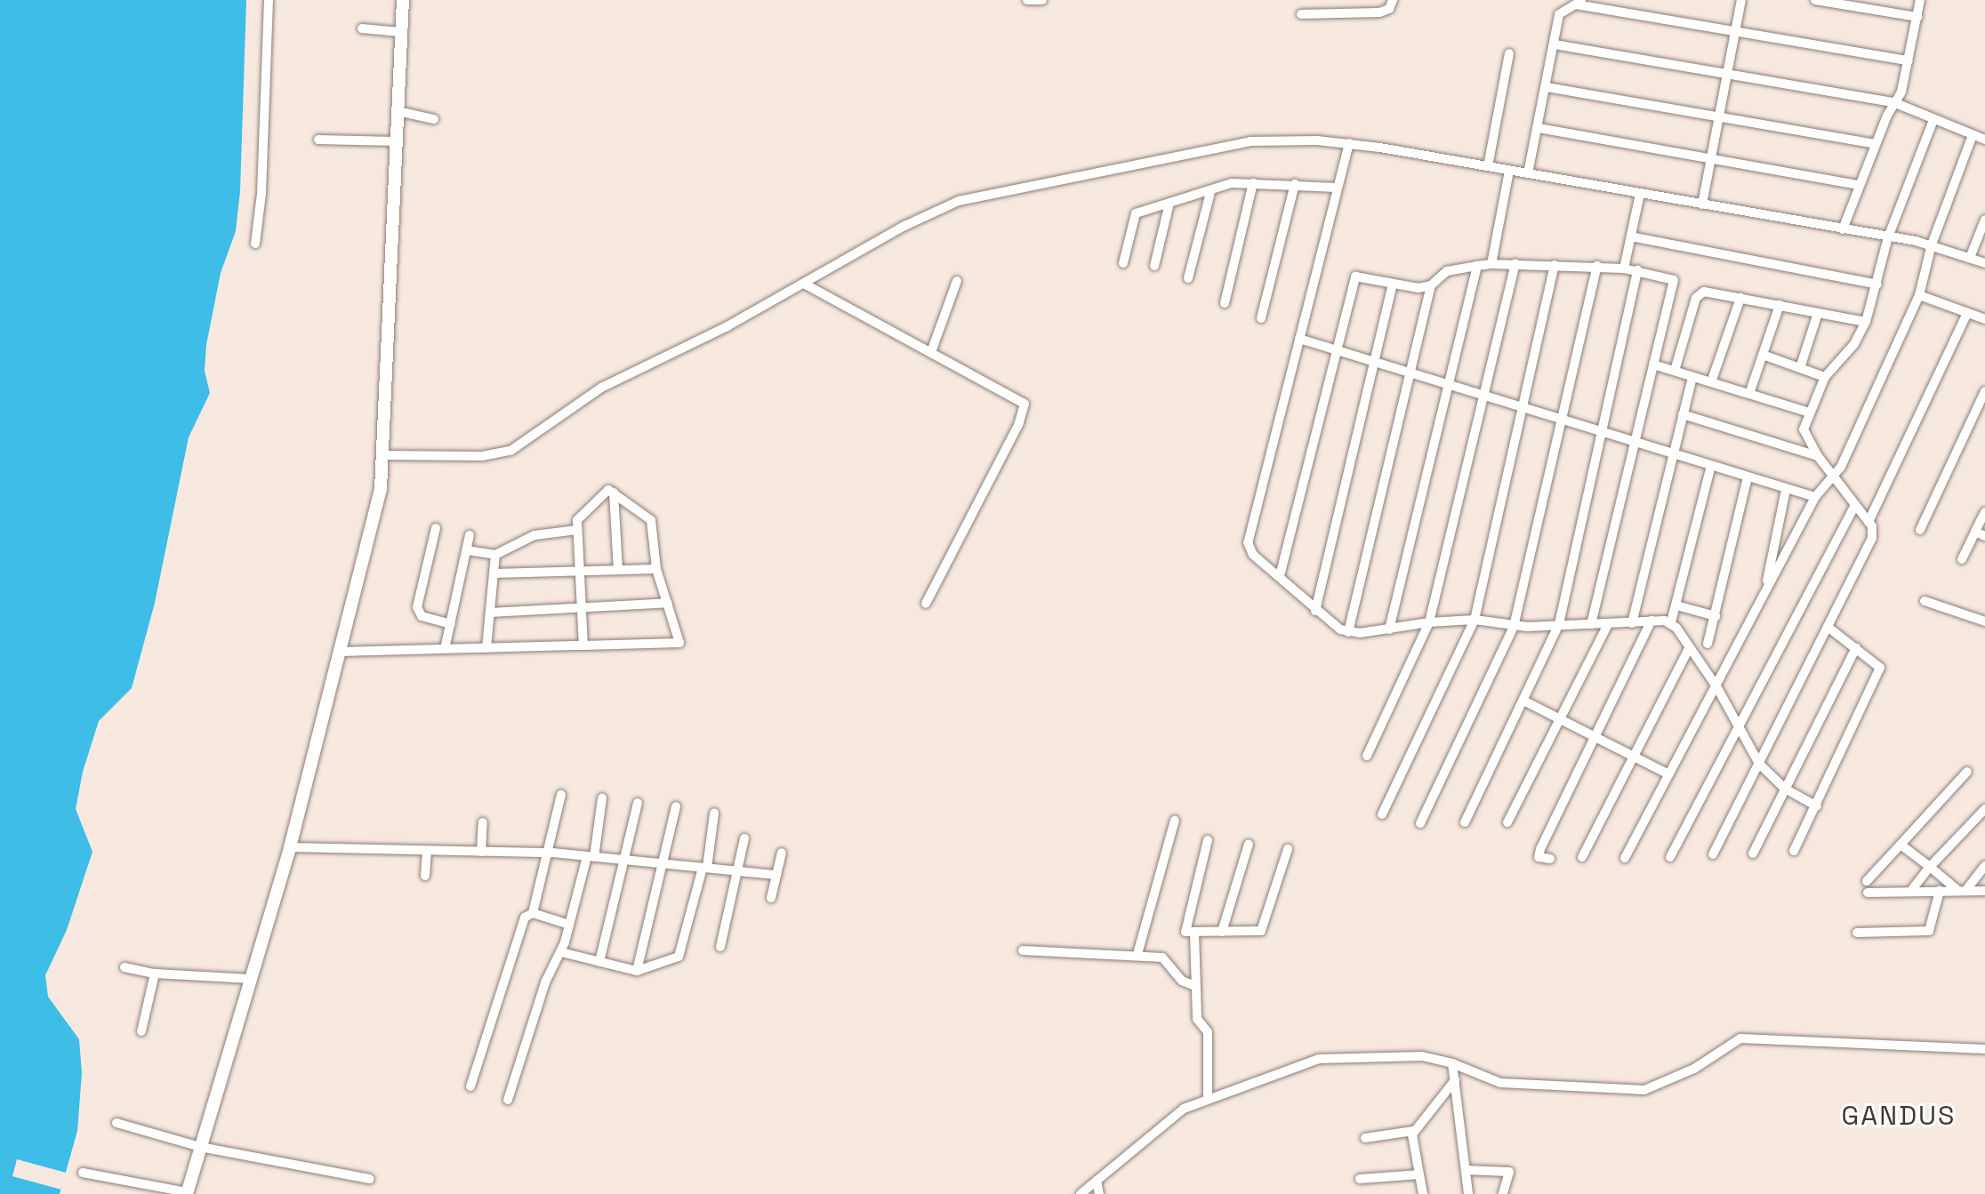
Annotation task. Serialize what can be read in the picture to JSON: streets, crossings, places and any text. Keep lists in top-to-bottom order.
{
  "districts": ["GANDUS"]
}
